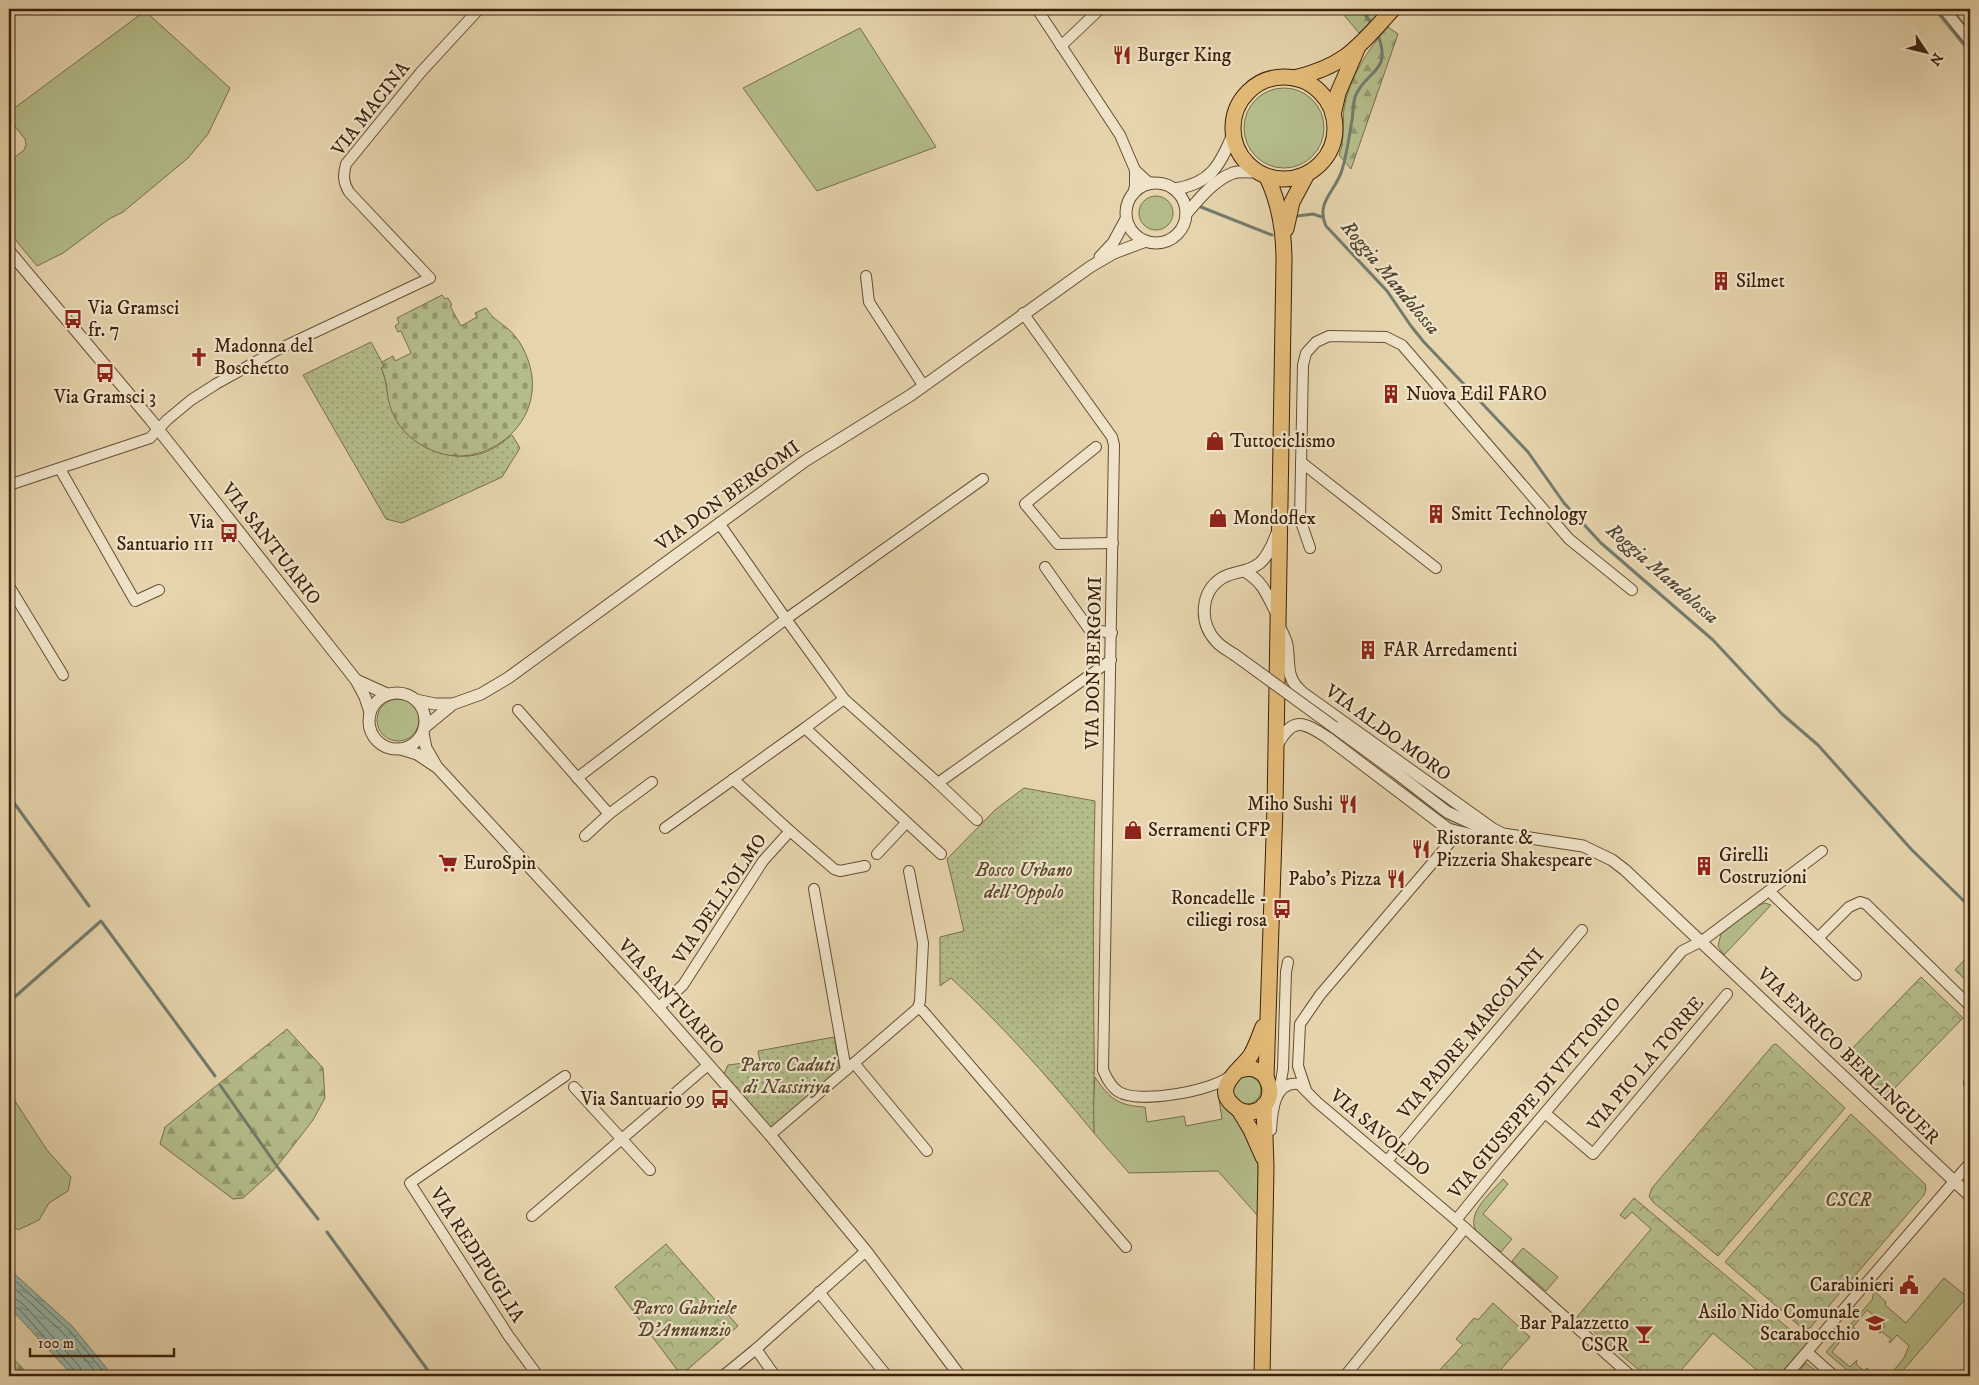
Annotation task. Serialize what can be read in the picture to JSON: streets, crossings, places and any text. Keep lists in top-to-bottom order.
{
  "streets": {
    "street": [
      "VIA MACINA",
      "VIA DON BERGOMI",
      "VIA SANTUARIO",
      "VIA ALDO MORO",
      "VIA DELL'OLMO",
      "VIA PADRE MARCOLINI",
      "VIA ENRICO BERLINGUER",
      "VIA PIO LA TORRE",
      "VIA GIUSEPPE DI VITTORIO",
      "VIA SAVOLDO",
      "VIA REDIPUGLIA"
    ]
  },
  "crossings": [
    ["VIA MACINA", "VIA SANTUARIO"],
    ["VIA DON BERGOMI", "VIA SANTUARIO"],
    ["VIA SANTUARIO", "VIA DELL'OLMO"],
    ["VIA ALDO MORO", "VIA ENRICO BERLINGUER"],
    ["VIA ALDO MORO", "VIA GIUSEPPE DI VITTORIO"],
    ["VIA PADRE MARCOLINI", "VIA SAVOLDO"],
    ["VIA ENRICO BERLINGUER", "VIA GIUSEPPE DI VITTORIO"],
    ["VIA PIO LA TORRE", "VIA GIUSEPPE DI VITTORIO"],
    ["VIA GIUSEPPE DI VITTORIO", "VIA SAVOLDO"]
  ],
  "water": ["Roggia Mandolossa"],
  "parks": [
    "Bosco Urbano dell'Oppolo",
    "Parco Caduti di Nassiriya",
    "CSCR",
    "Parco Gabriele D'Annunzio"
  ],
  "places": {
    "restaurant": [
      "Burger King",
      "Miho Sushi",
      "Ristorante & Pizzeria Shakespeare",
      "Pabo's Pizza"
    ],
    "building": [
      "Silmet",
      "Nuova Edil FARO",
      "Smitt Technology",
      "FAR Arredamenti",
      "Girelli Costruzioni"
    ],
    "bus stop": [
      "Via Gramsci fr. 7",
      "Via Gramsci 3",
      "Via Santuario 111",
      "Roncadelle - ciliegi rosa",
      "Via Santuario 99"
    ],
    "church": ["Madonna del Boschetto"],
    "shop": ["Tuttociclismo", "Mondoflex", "Serramenti CFP"],
    "supermarket": ["EuroSpin"],
    "public building": ["Carabinieri"],
    "school or university": ["Asilo Nido Comunale Scarabocchio"],
    "bar": ["Bar Palazzetto CSCR"]
  },
  "scale_bar": "100 m",
  "north": "bottom right"
}
